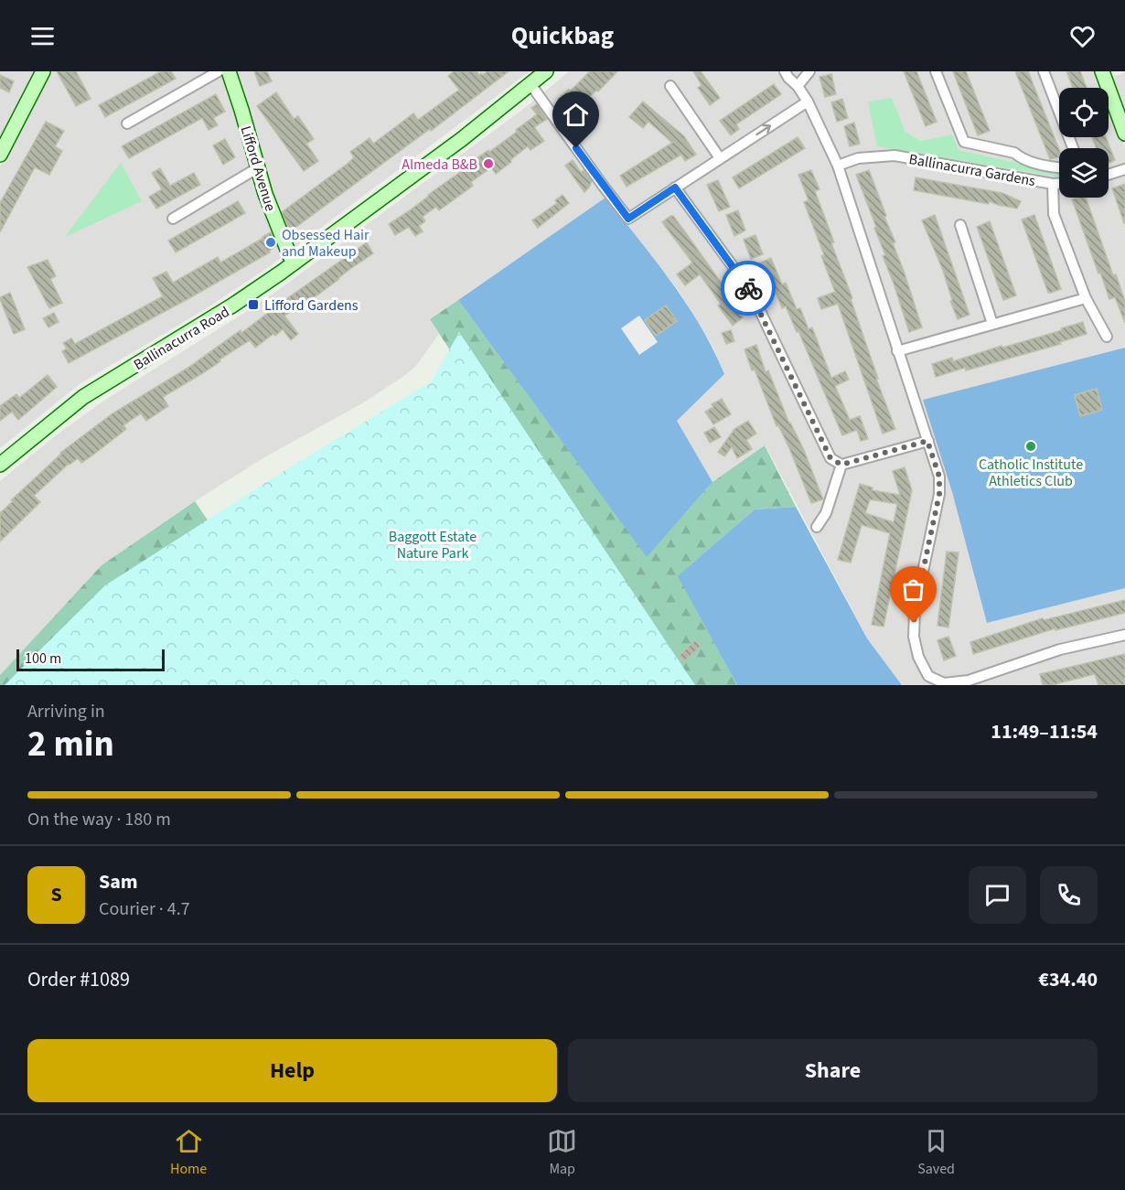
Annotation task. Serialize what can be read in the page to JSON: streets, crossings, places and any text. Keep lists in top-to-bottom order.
{
  "streets": {
    "main road": ["Lifford Avenue", "Ballinacurra Road"],
    "street": ["Ballinacurra Gardens"]
  },
  "crossings": [
    ["Lifford Avenue", "Ballinacurra Road"]
  ],
  "parks": ["Baggott Estate Nature Park"],
  "places": {
    "other": ["Almeda B&B", "Obsessed Hair and Makeup", "Catholic Institute Athletics Club"],
    "transit": ["Lifford Gardens"]
  },
  "scale_bar": "100 m",
  "page": {
    "header": "Quickbag",
    "scale": "100 m",
    "heading": ["2 min", "Arriving in", "11:49–11:54"],
    "panel": [
      "Sam",
      "Courier · 4.7",
      "Order #1089",
      "€34.40"
    ],
    "bar": "On the way · 180 m",
    "round": "S",
    "buttons": ["Help", "Share"],
    "tabs": ["Home", "Map", "Saved"]
  }
}
